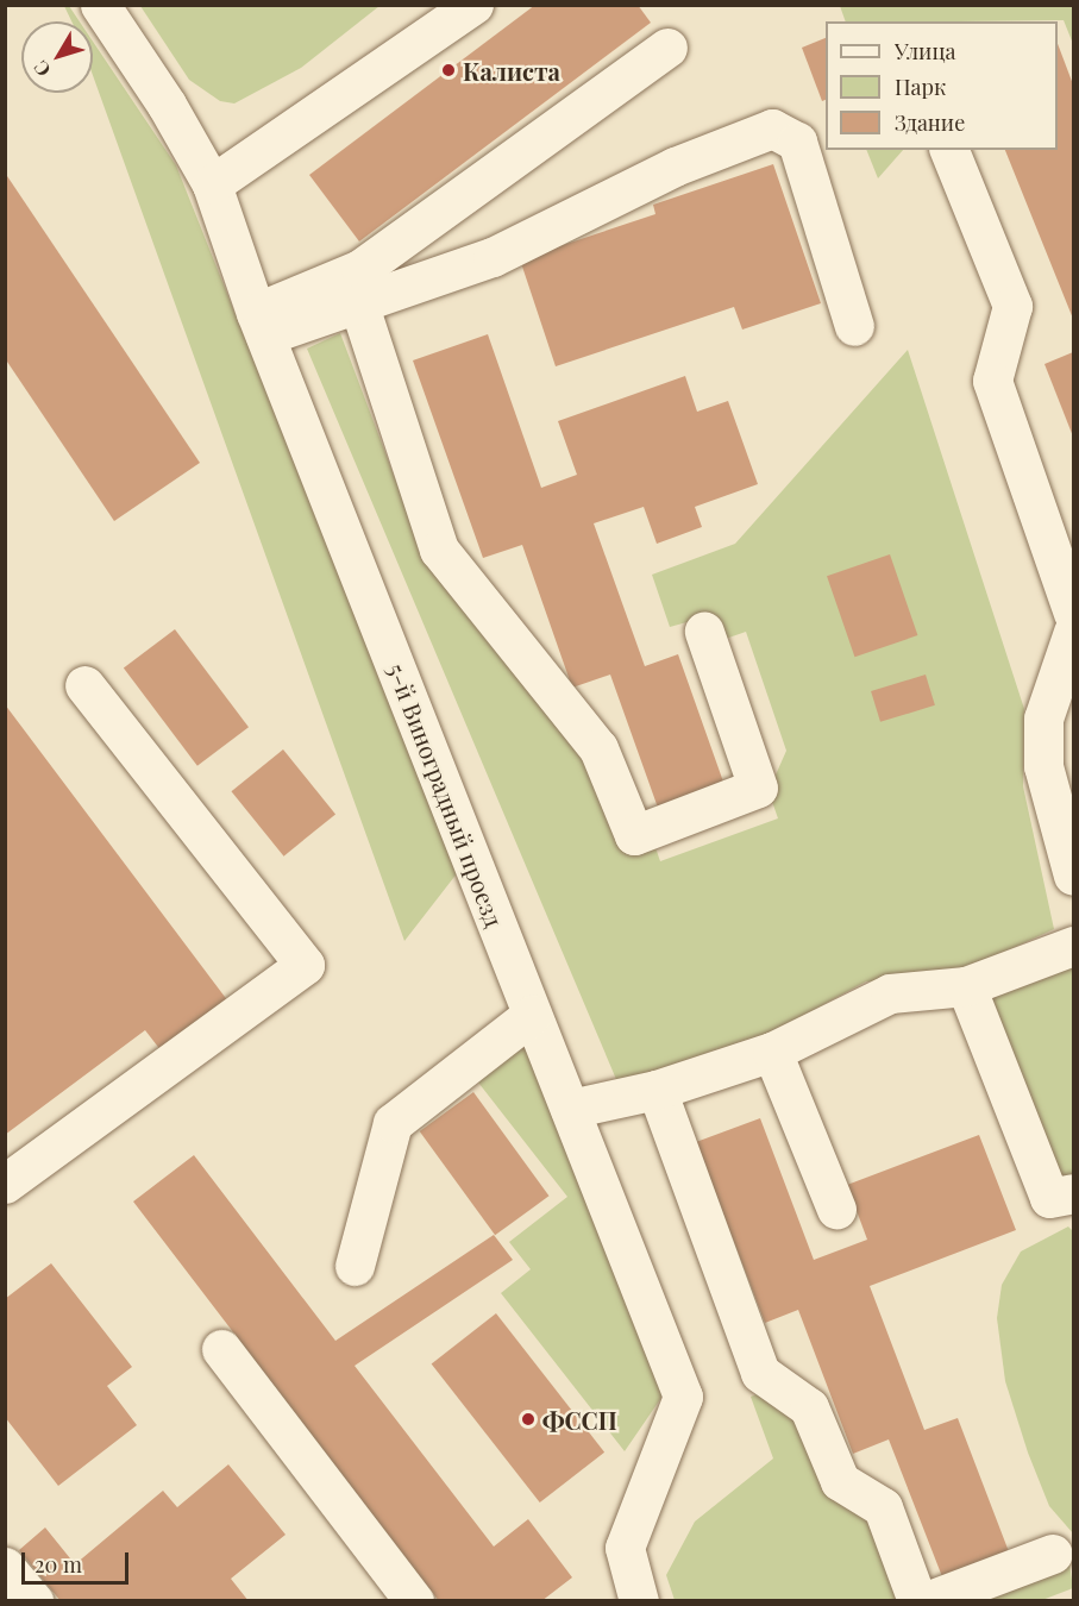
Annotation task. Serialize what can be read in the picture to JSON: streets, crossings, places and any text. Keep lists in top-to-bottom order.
{
  "streets": {
    "street": ["5-й Виноградный проезд"]
  },
  "places": ["Калиста", "ФССП"],
  "legend": ["Улица", "Парк", "Здание"],
  "scale_bar": "20 m",
  "north": "bottom left"
}
